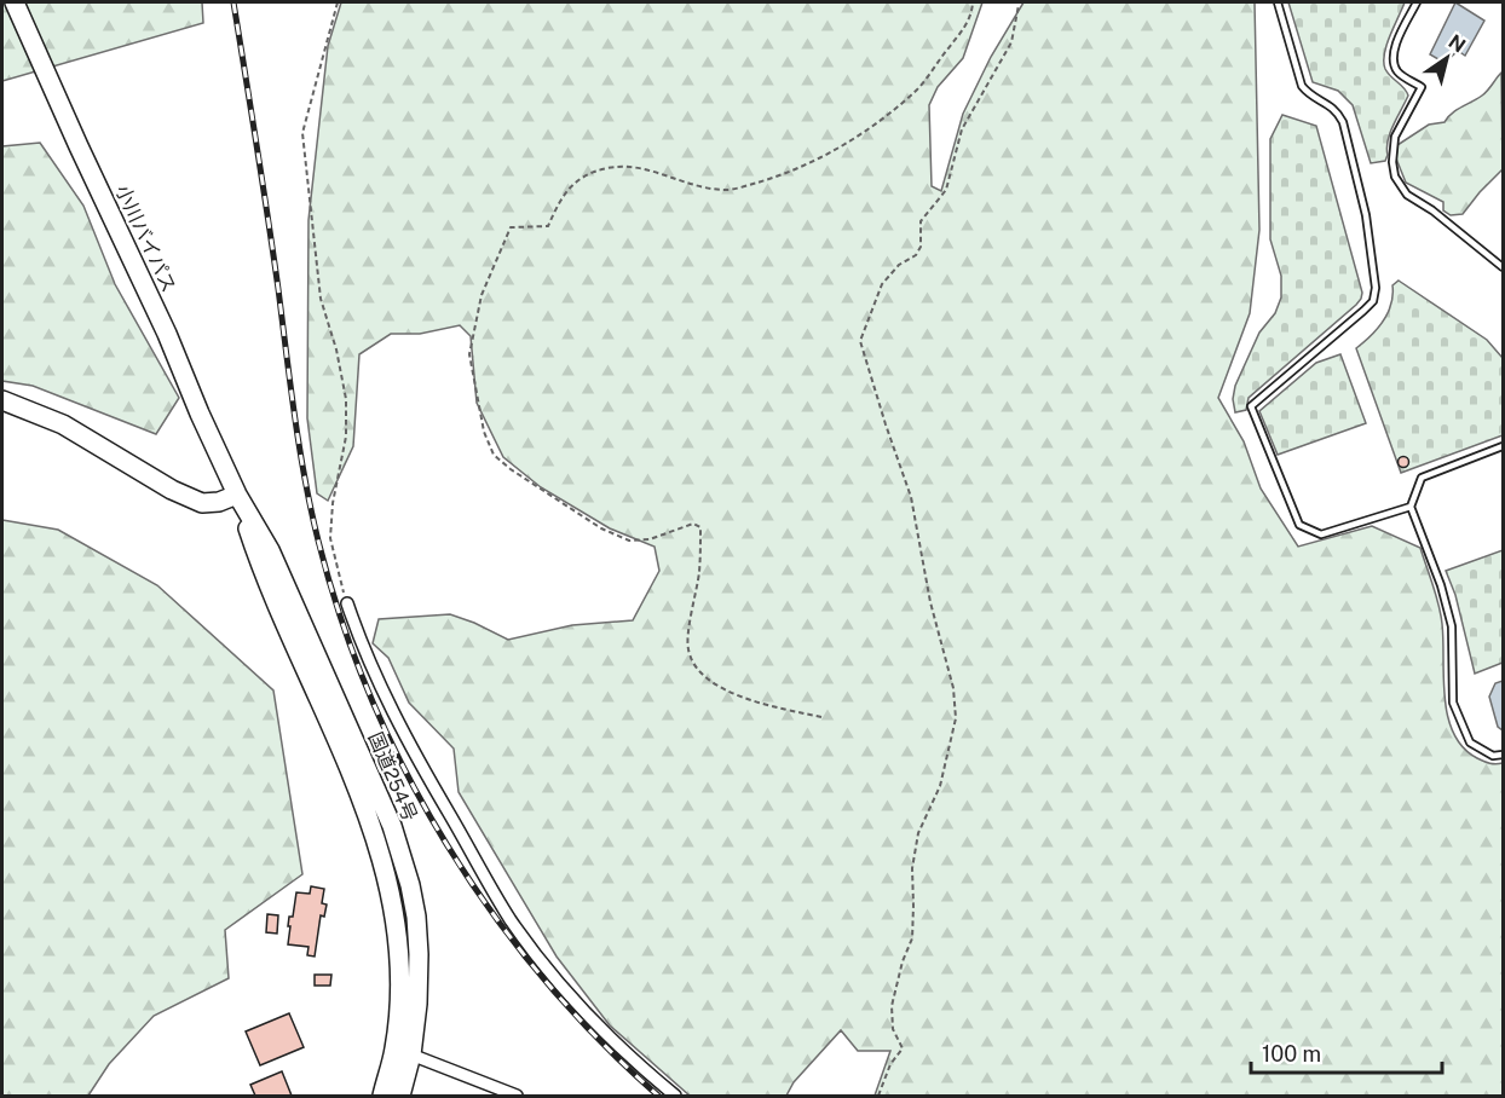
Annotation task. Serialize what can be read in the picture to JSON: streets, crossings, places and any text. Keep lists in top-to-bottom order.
{
  "streets": {
    "highway": ["小川バイパス", "国道254号"]
  },
  "crossings": [
    ["小川バイパス", "国道254号"]
  ],
  "scale_bar": "100 m",
  "north": "top right"
}
